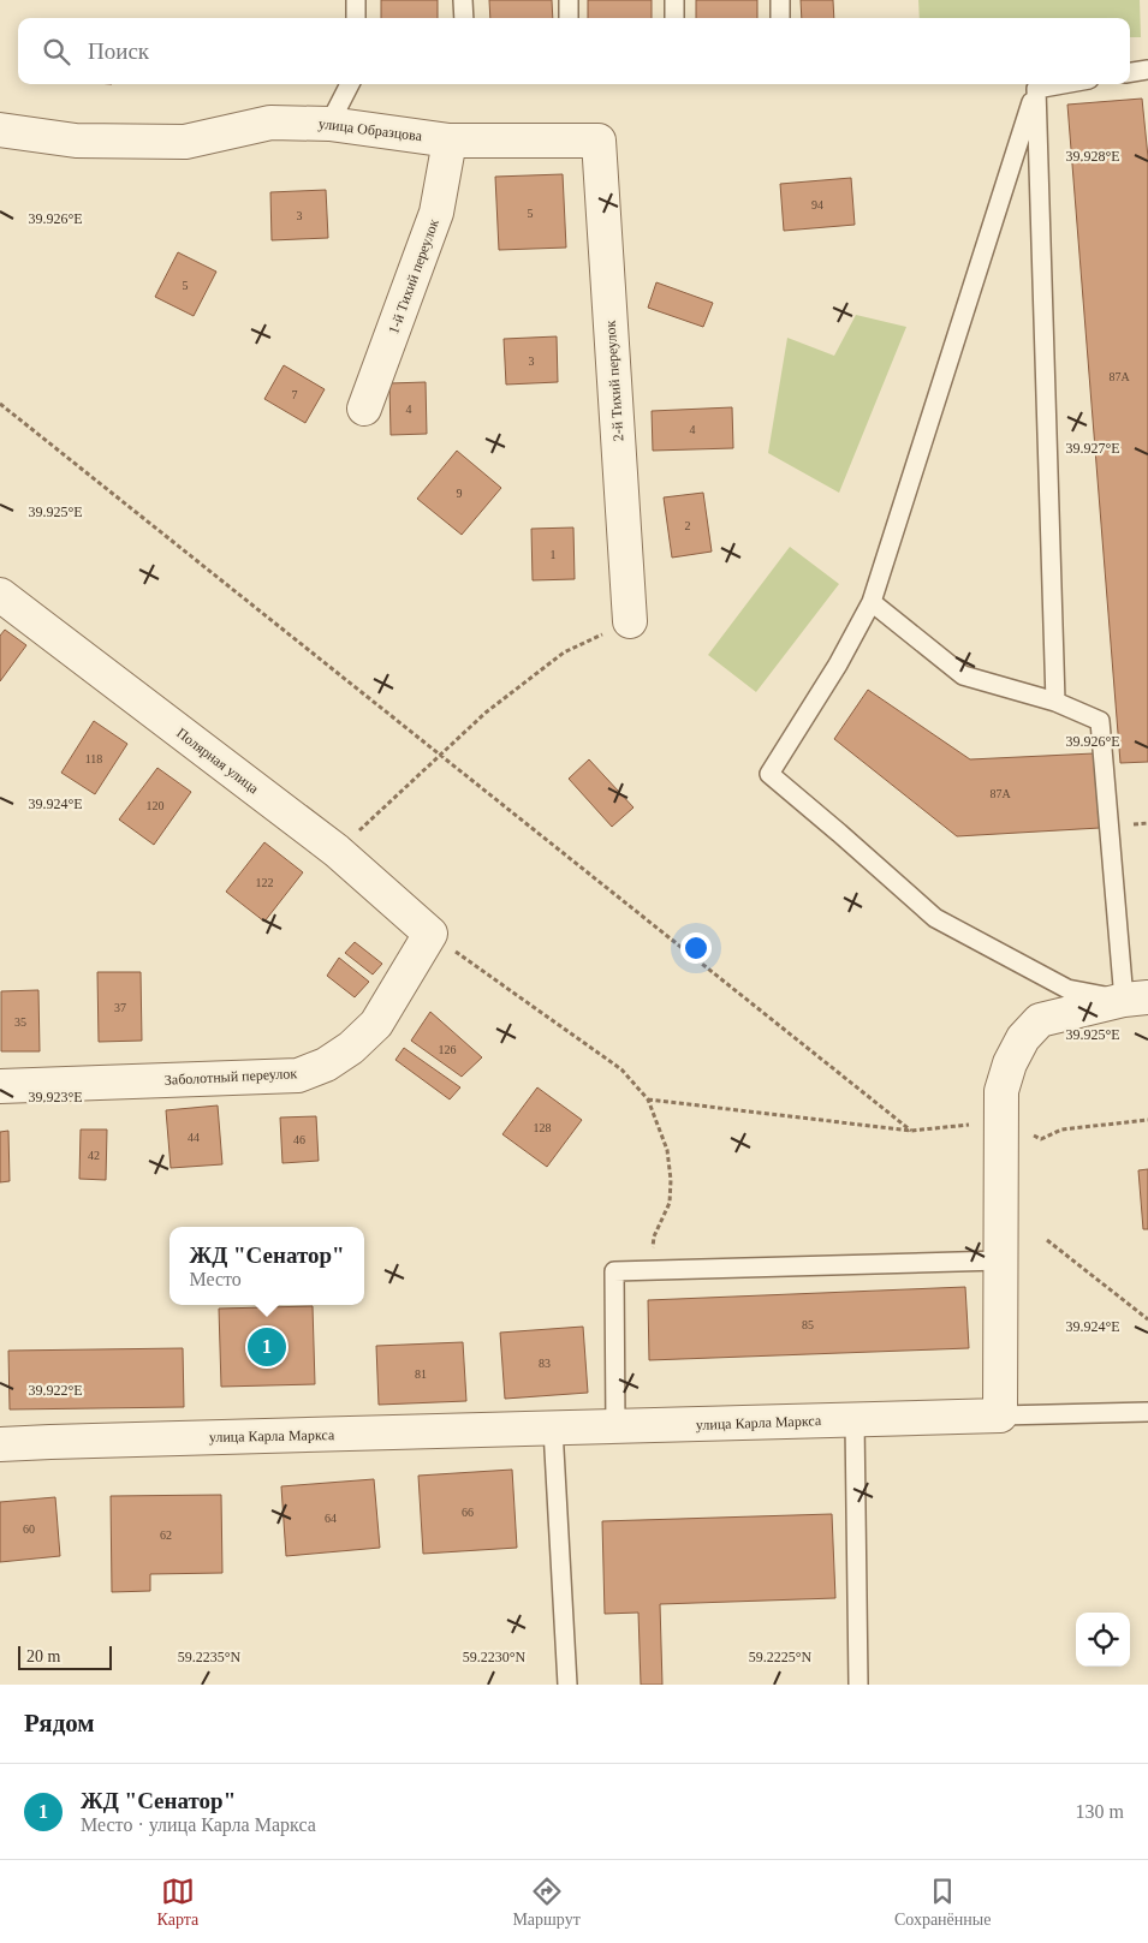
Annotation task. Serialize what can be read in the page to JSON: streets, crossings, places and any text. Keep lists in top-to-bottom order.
{
  "streets": {
    "street": [
      "улица Образцова",
      "1-й Тихий переулок",
      "2-й Тихий переулок",
      "Полярная улица",
      "Заболотный переулок",
      "улица Карла Маркса"
    ]
  },
  "crossings": [
    ["улица Образцова", "1-й Тихий переулок"],
    ["улица Образцова", "2-й Тихий переулок"],
    ["Полярная улица", "Заболотный переулок"]
  ],
  "house_numbers": [
    "94",
    "5",
    "3",
    "5",
    "3",
    "87А",
    "7",
    "4",
    "4",
    "9",
    "2",
    "1",
    "118",
    "87А",
    "120",
    "122",
    "37",
    "35",
    "126",
    "128",
    "44",
    "46",
    "42",
    "85",
    "83",
    "81",
    "66",
    "64",
    "60",
    "62"
  ],
  "scale_bar": "20 m",
  "page": {
    "search": "Поиск",
    "popup": ["ЖД \"Сенатор\"", "Место"],
    "pins": "1",
    "scale": "20 m",
    "heading": "Рядом",
    "list": [
      {
        "mark": "1",
        "name": "ЖД \"Сенатор\"",
        "note": "Место · улица Карла Маркса",
        "value": "130 m"
      }
    ],
    "nav": ["Карта", "Маршрут", "Сохранённые"]
  },
  "coordinates": [
    "39.928°E",
    "39.926°E",
    "39.927°E",
    "39.925°E",
    "39.924°E",
    "39.923°E",
    "39.922°E",
    "59.2235°N",
    "59.2230°N",
    "59.2225°N"
  ]
}
